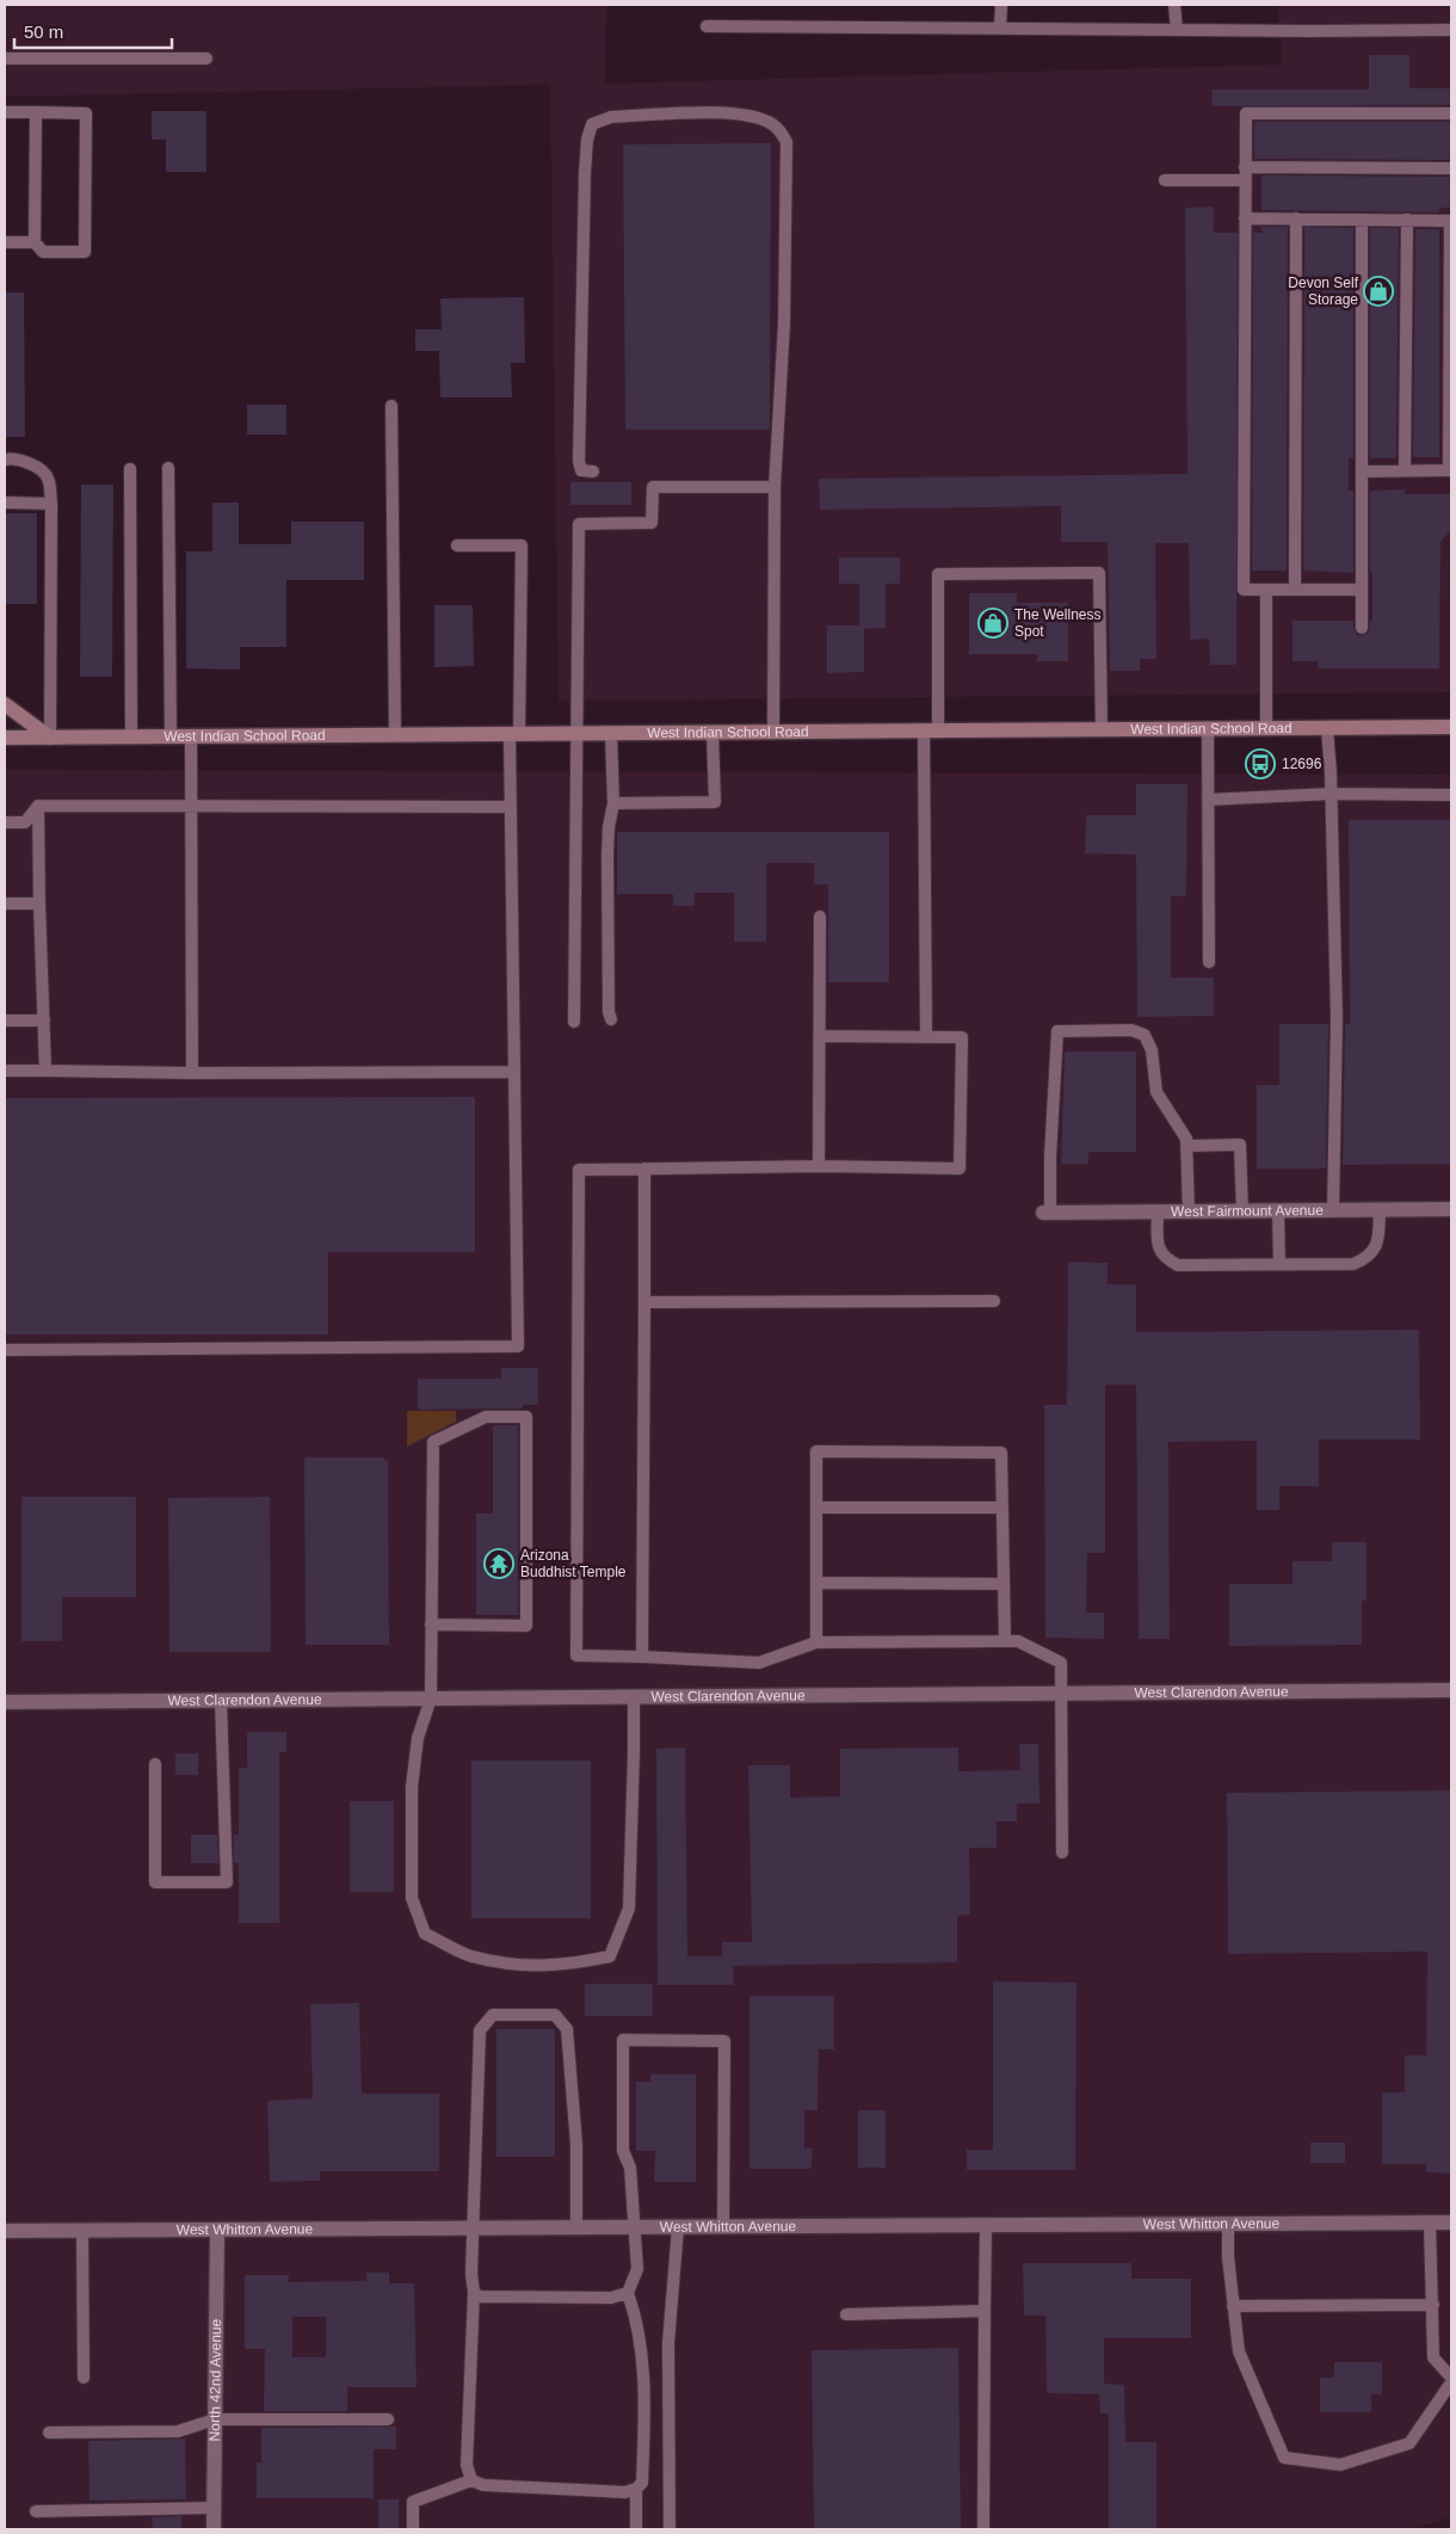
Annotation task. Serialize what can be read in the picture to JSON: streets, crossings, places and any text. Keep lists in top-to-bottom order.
{
  "streets": {
    "main road": ["West Indian School Road"],
    "street": [
      "West Fairmount Avenue",
      "West Clarendon Avenue",
      "West Whitton Avenue",
      "North 42nd Avenue"
    ]
  },
  "crossings": [
    ["West Whitton Avenue", "North 42nd Avenue"]
  ],
  "places": {
    "shop": ["Devon Self Storage", "The Wellness Spot"],
    "bus stop": ["12696"],
    "temple": ["Arizona Buddhist Temple"]
  },
  "scale_bar": "50 m"
}
